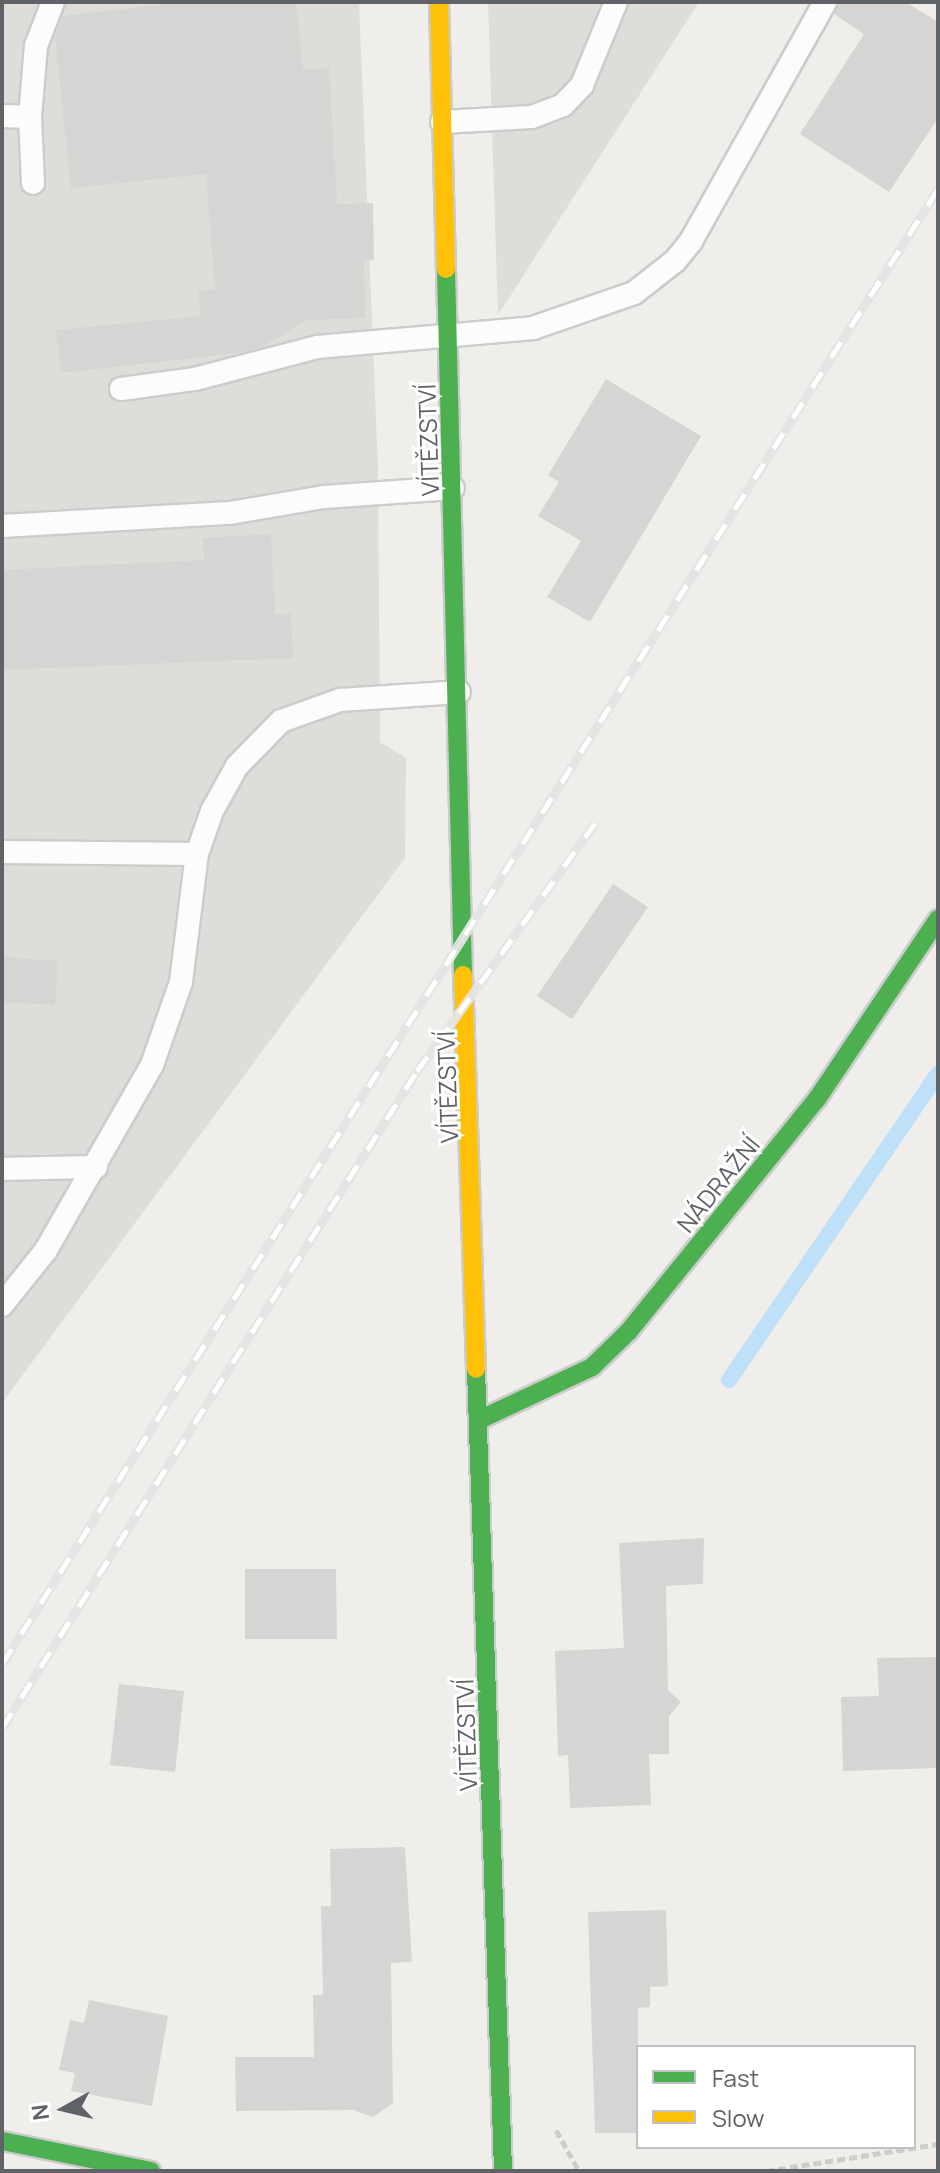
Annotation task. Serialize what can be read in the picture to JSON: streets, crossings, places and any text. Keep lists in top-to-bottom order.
{
  "streets": {
    "main road": ["VÍTĚZSTVÍ", "NÁDRAŽNÍ"]
  },
  "crossings": [
    ["VÍTĚZSTVÍ", "NÁDRAŽNÍ"]
  ],
  "legend": ["Fast", "Slow"],
  "north": "left"
}
